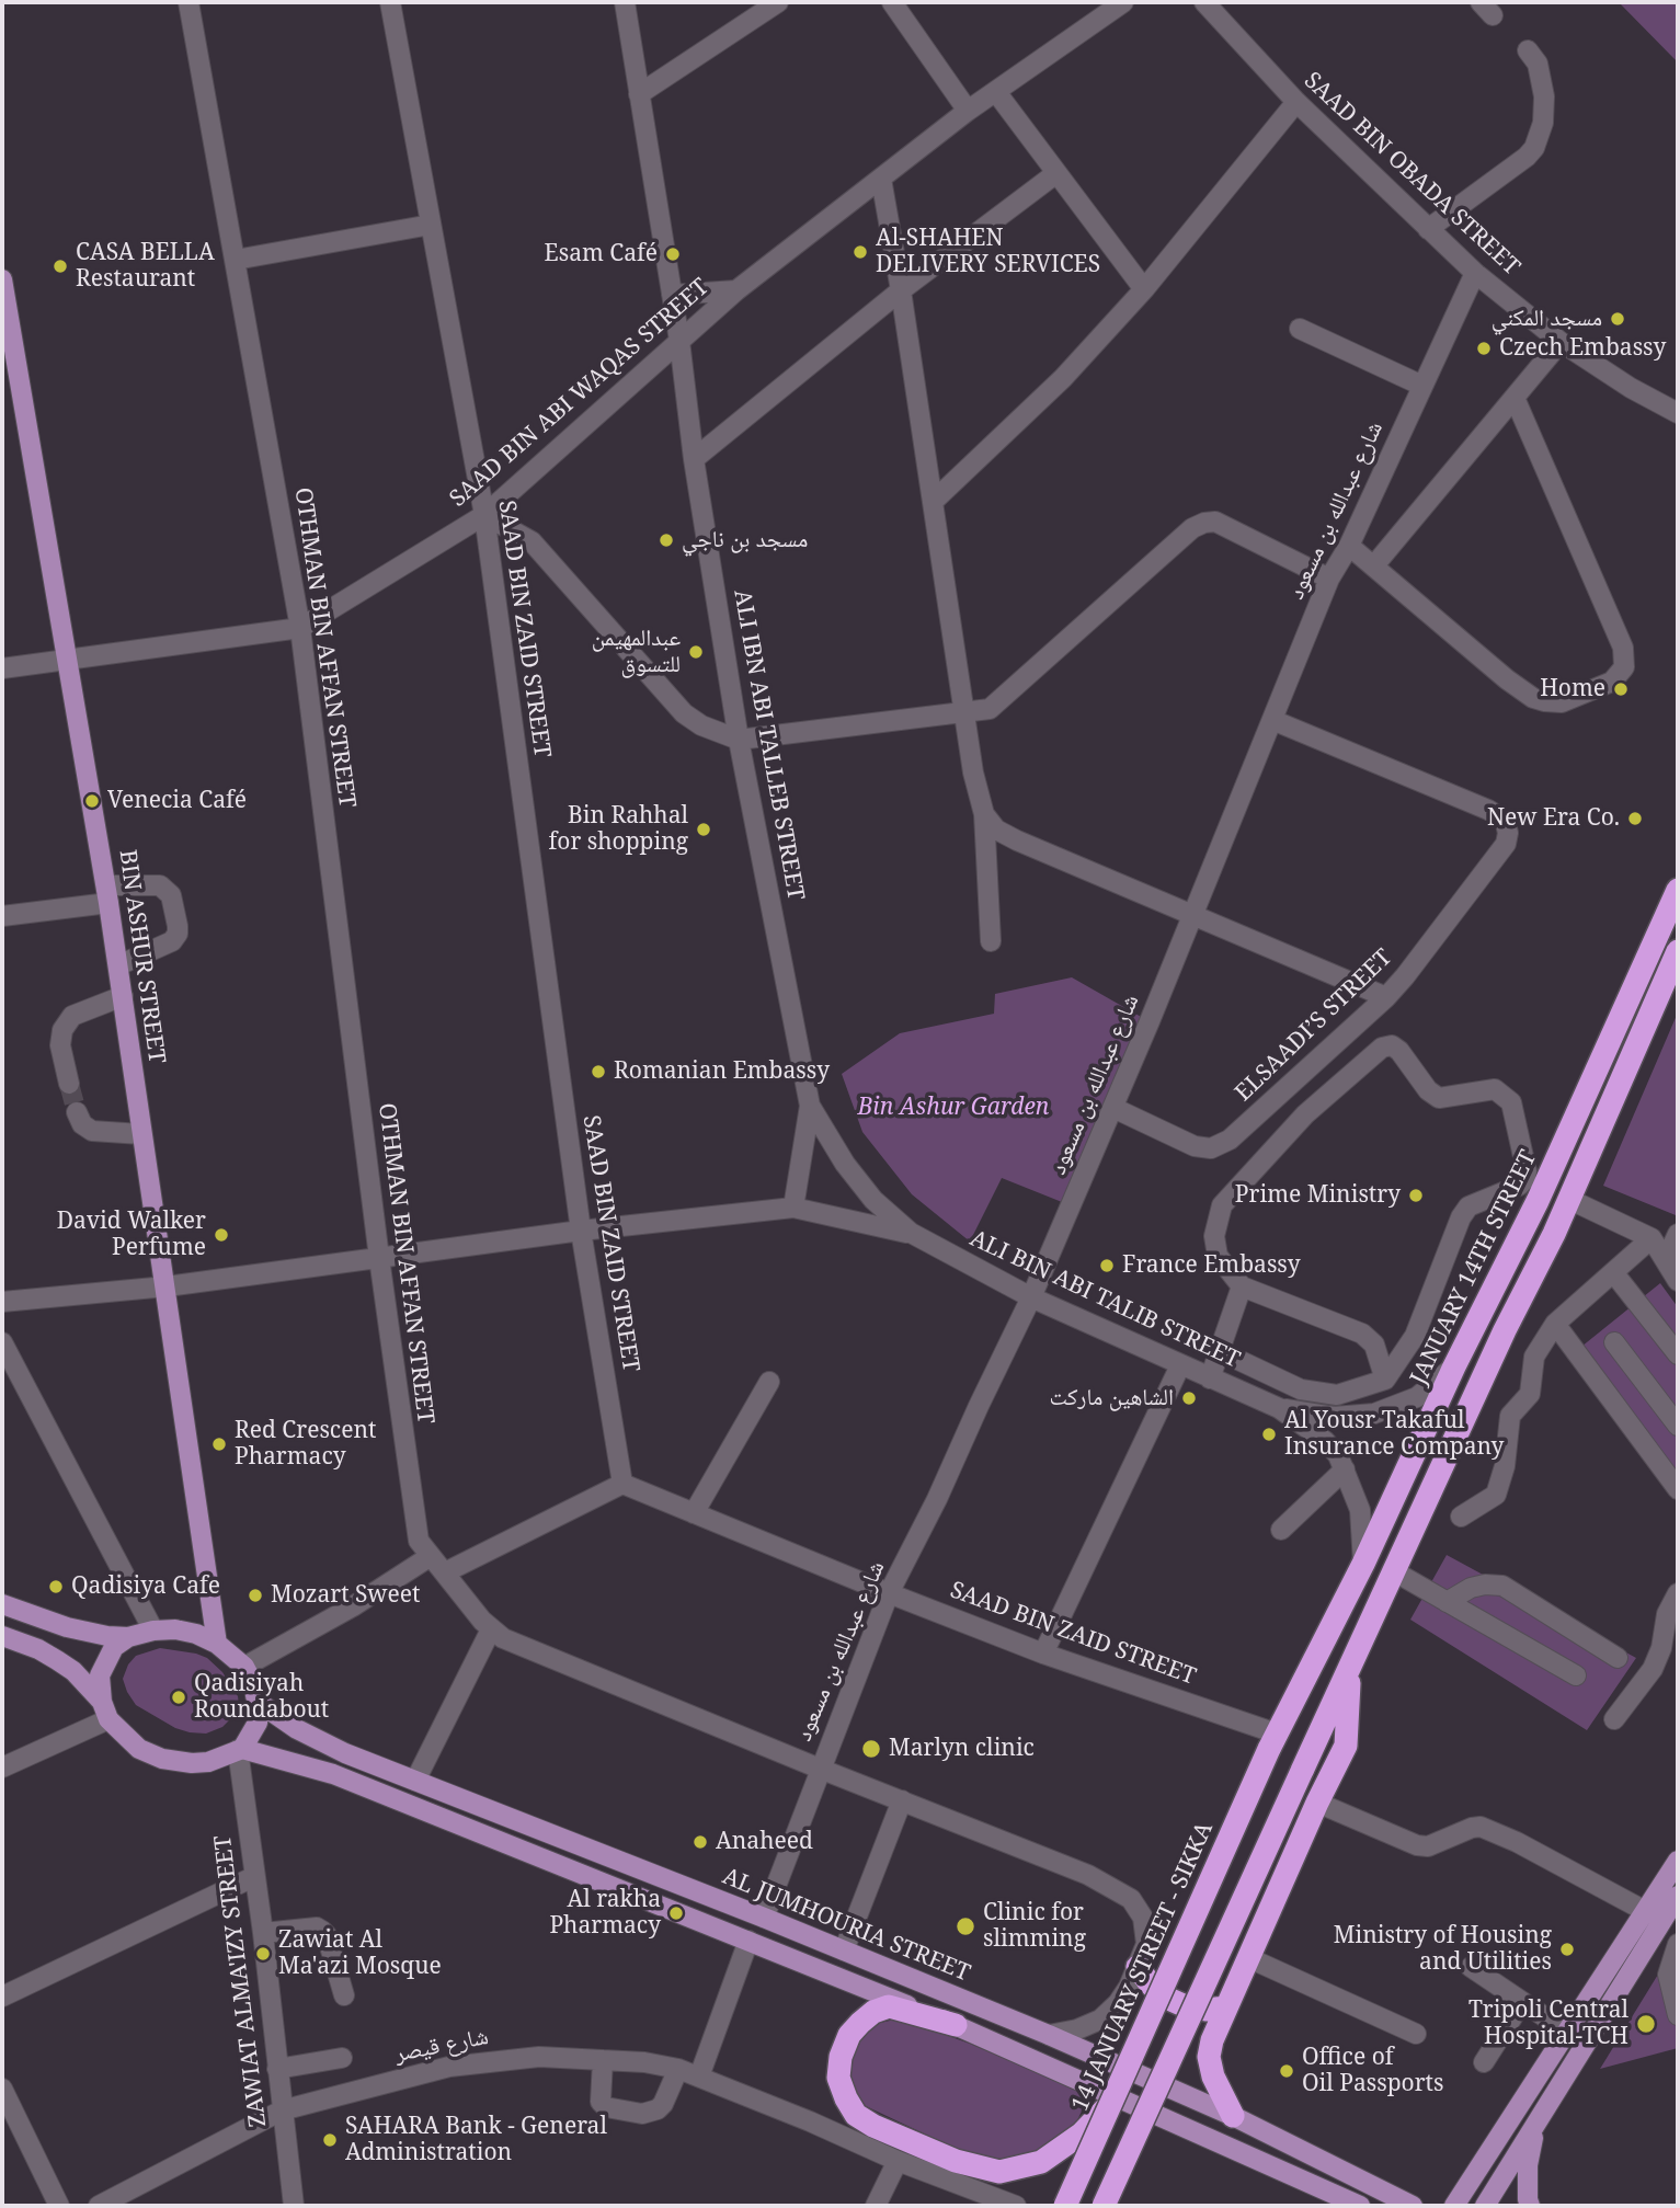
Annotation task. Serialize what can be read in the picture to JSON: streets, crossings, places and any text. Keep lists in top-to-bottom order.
{
  "streets": {
    "highway": ["JANUARY 14TH STREET", "14 JANUARY STREET - SIKKA"],
    "main road": ["BIN ASHUR STREET", "AL JUMHOURIA STREET"],
    "street": [
      "SAAD BIN OBADA STREET",
      "SAAD BIN ABI WAQAS STREET",
      "شارع عبدالله بن مسعود",
      "SAAD BIN ZAID STREET",
      "OTHMAN BIN AFFAN STREET",
      "ALI IBN ABI TALLEB STREET",
      "ELSAADI’S STREET",
      "ALI BIN ABI TALIB STREET",
      "ZAWIAT ALMA'IZY STREET",
      "شارع قيصر"
    ]
  },
  "crossings": [
    ["SAAD BIN OBADA STREET", "شارع عبدالله بن مسعود"],
    ["SAAD BIN ABI WAQAS STREET", "SAAD BIN ZAID STREET"],
    ["SAAD BIN ABI WAQAS STREET", "OTHMAN BIN AFFAN STREET"],
    ["SAAD BIN ABI WAQAS STREET", "ALI IBN ABI TALLEB STREET"],
    ["SAAD BIN ABI WAQAS STREET", "BIN ASHUR STREET"],
    ["شارع عبدالله بن مسعود", "SAAD BIN ZAID STREET"],
    ["شارع عبدالله بن مسعود", "OTHMAN BIN AFFAN STREET"],
    ["شارع عبدالله بن مسعود", "ELSAADI’S STREET"],
    ["شارع عبدالله بن مسعود", "ALI BIN ABI TALIB STREET"],
    ["شارع عبدالله بن مسعود", "AL JUMHOURIA STREET"],
    ["SAAD BIN ZAID STREET", "JANUARY 14TH STREET"],
    ["SAAD BIN ZAID STREET", "14 JANUARY STREET - SIKKA"],
    ["OTHMAN BIN AFFAN STREET", "AL JUMHOURIA STREET"],
    ["ALI IBN ABI TALLEB STREET", "ALI BIN ABI TALIB STREET"],
    ["BIN ASHUR STREET", "AL JUMHOURIA STREET"],
    ["BIN ASHUR STREET", "ZAWIAT ALMA'IZY STREET"],
    ["JANUARY 14TH STREET", "ALI BIN ABI TALIB STREET"],
    ["JANUARY 14TH STREET", "14 JANUARY STREET - SIKKA"],
    ["AL JUMHOURIA STREET", "ZAWIAT ALMA'IZY STREET"],
    ["ZAWIAT ALMA'IZY STREET", "شارع قيصر"]
  ],
  "parks": ["Bin Ashur Garden"],
  "places": [
    "Al-SHAHEN DELIVERY SERVICES",
    "Esam Café",
    "CASA BELLA Restaurant",
    "مسجد المكني",
    "Czech Embassy",
    "مسجد بن ناجي",
    "عبدالمهيمن للتسوق",
    "Home",
    "Venecia Café",
    "New Era Co.",
    "Bin Rahhal for shopping",
    "Romanian Embassy",
    "Prime Ministry",
    "David Walker Perfume",
    "France Embassy",
    "الشاهين ماركت",
    "Al Yousr Takaful Insurance Company",
    "Red Crescent Pharmacy",
    "Qadisiya Cafe",
    "Mozart Sweet",
    "Qadisiyah Roundabout",
    "Marlyn clinic",
    "Anaheed",
    "Al rakha Pharmacy",
    "Clinic for slimming",
    "Ministry of Housing and Utilities",
    "Zawiat Al Ma'azi Mosque",
    "Tripoli Central Hospital-TCH",
    "Office of Oil Passports",
    "SAHARA Bank - General Administration"
  ]
}
